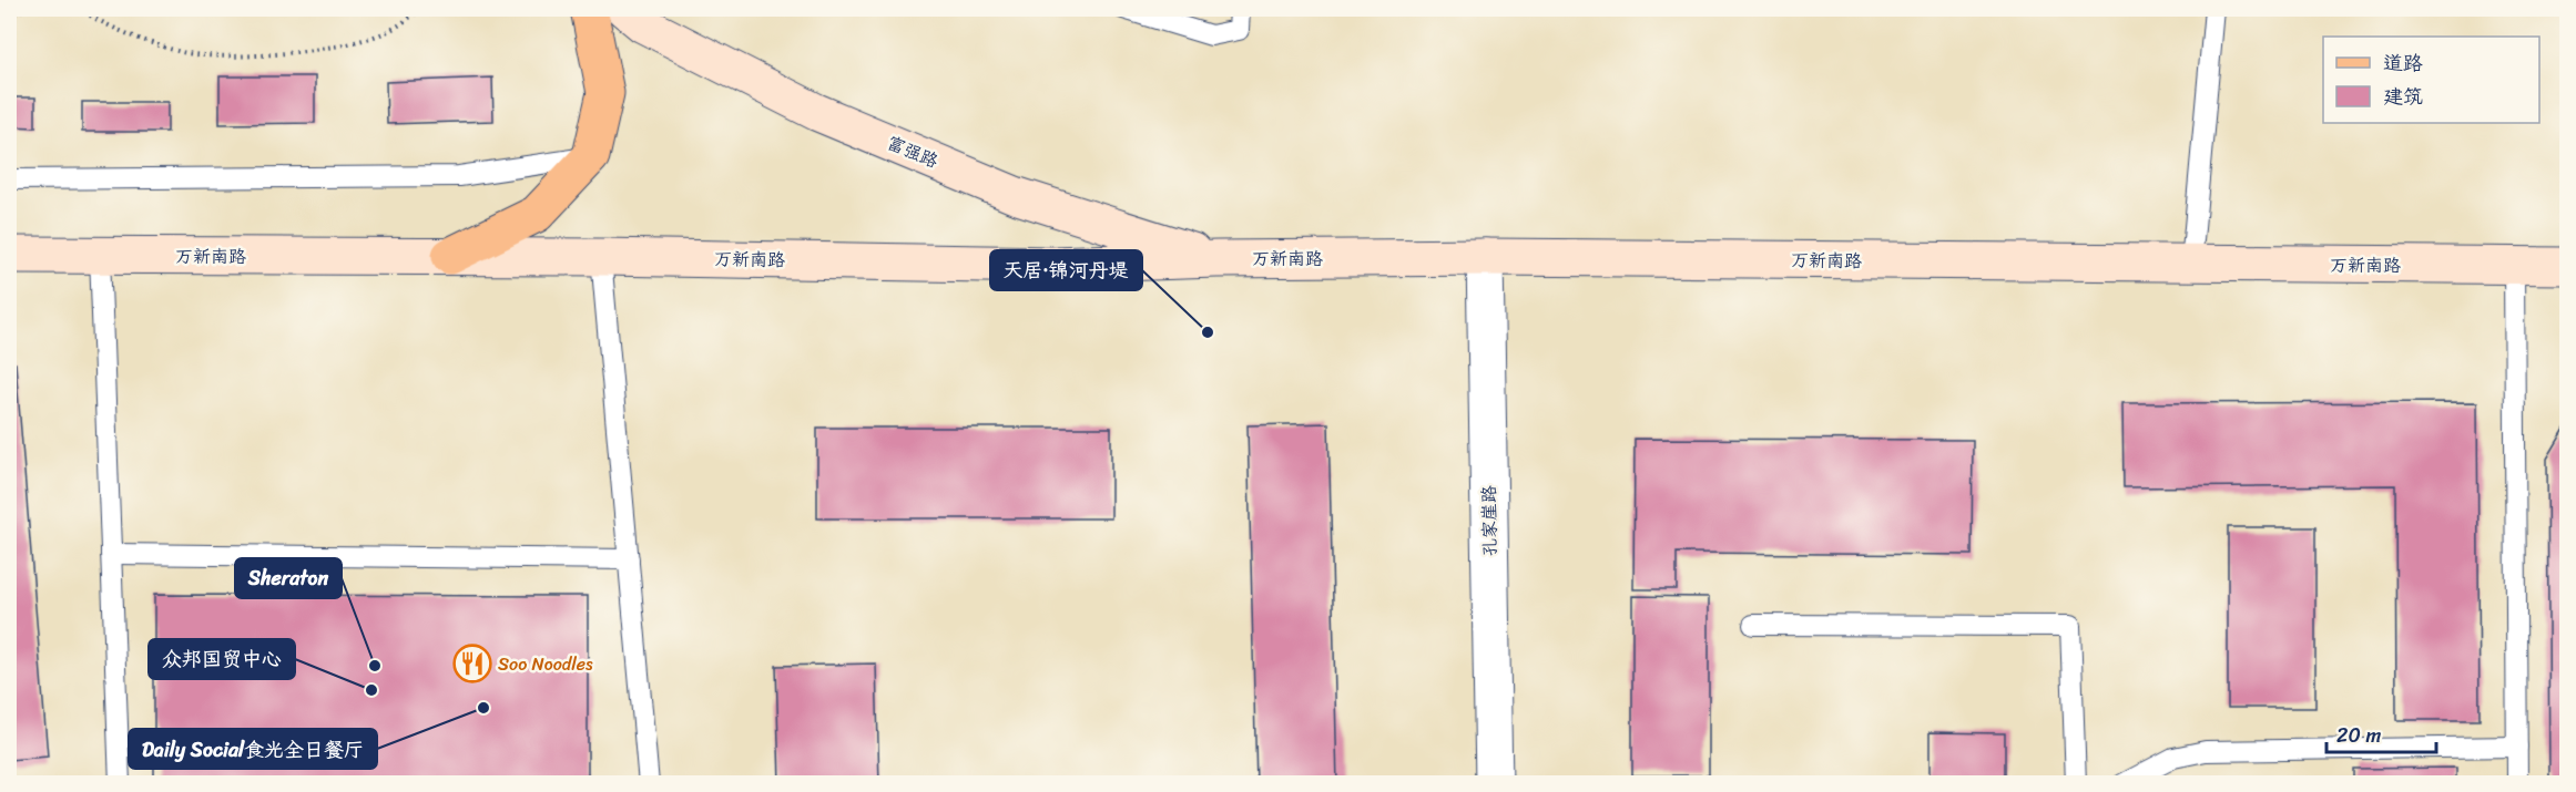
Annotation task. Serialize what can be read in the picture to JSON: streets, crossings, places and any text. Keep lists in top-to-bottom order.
{
  "streets": {
    "main road": ["富强路", "万新南路"],
    "street": ["孔家崖路"]
  },
  "crossings": [
    ["富强路", "万新南路"],
    ["万新南路", "孔家崖路"]
  ],
  "places": {
    "other": [
      "天居·锦河丹堤",
      "Sheraton",
      "众邦国贸中心",
      "Daily Social食光全日餐厅"
    ],
    "restaurant": ["Soo Noodles"]
  },
  "legend": ["道路", "建筑"],
  "scale_bar": "20 m"
}
